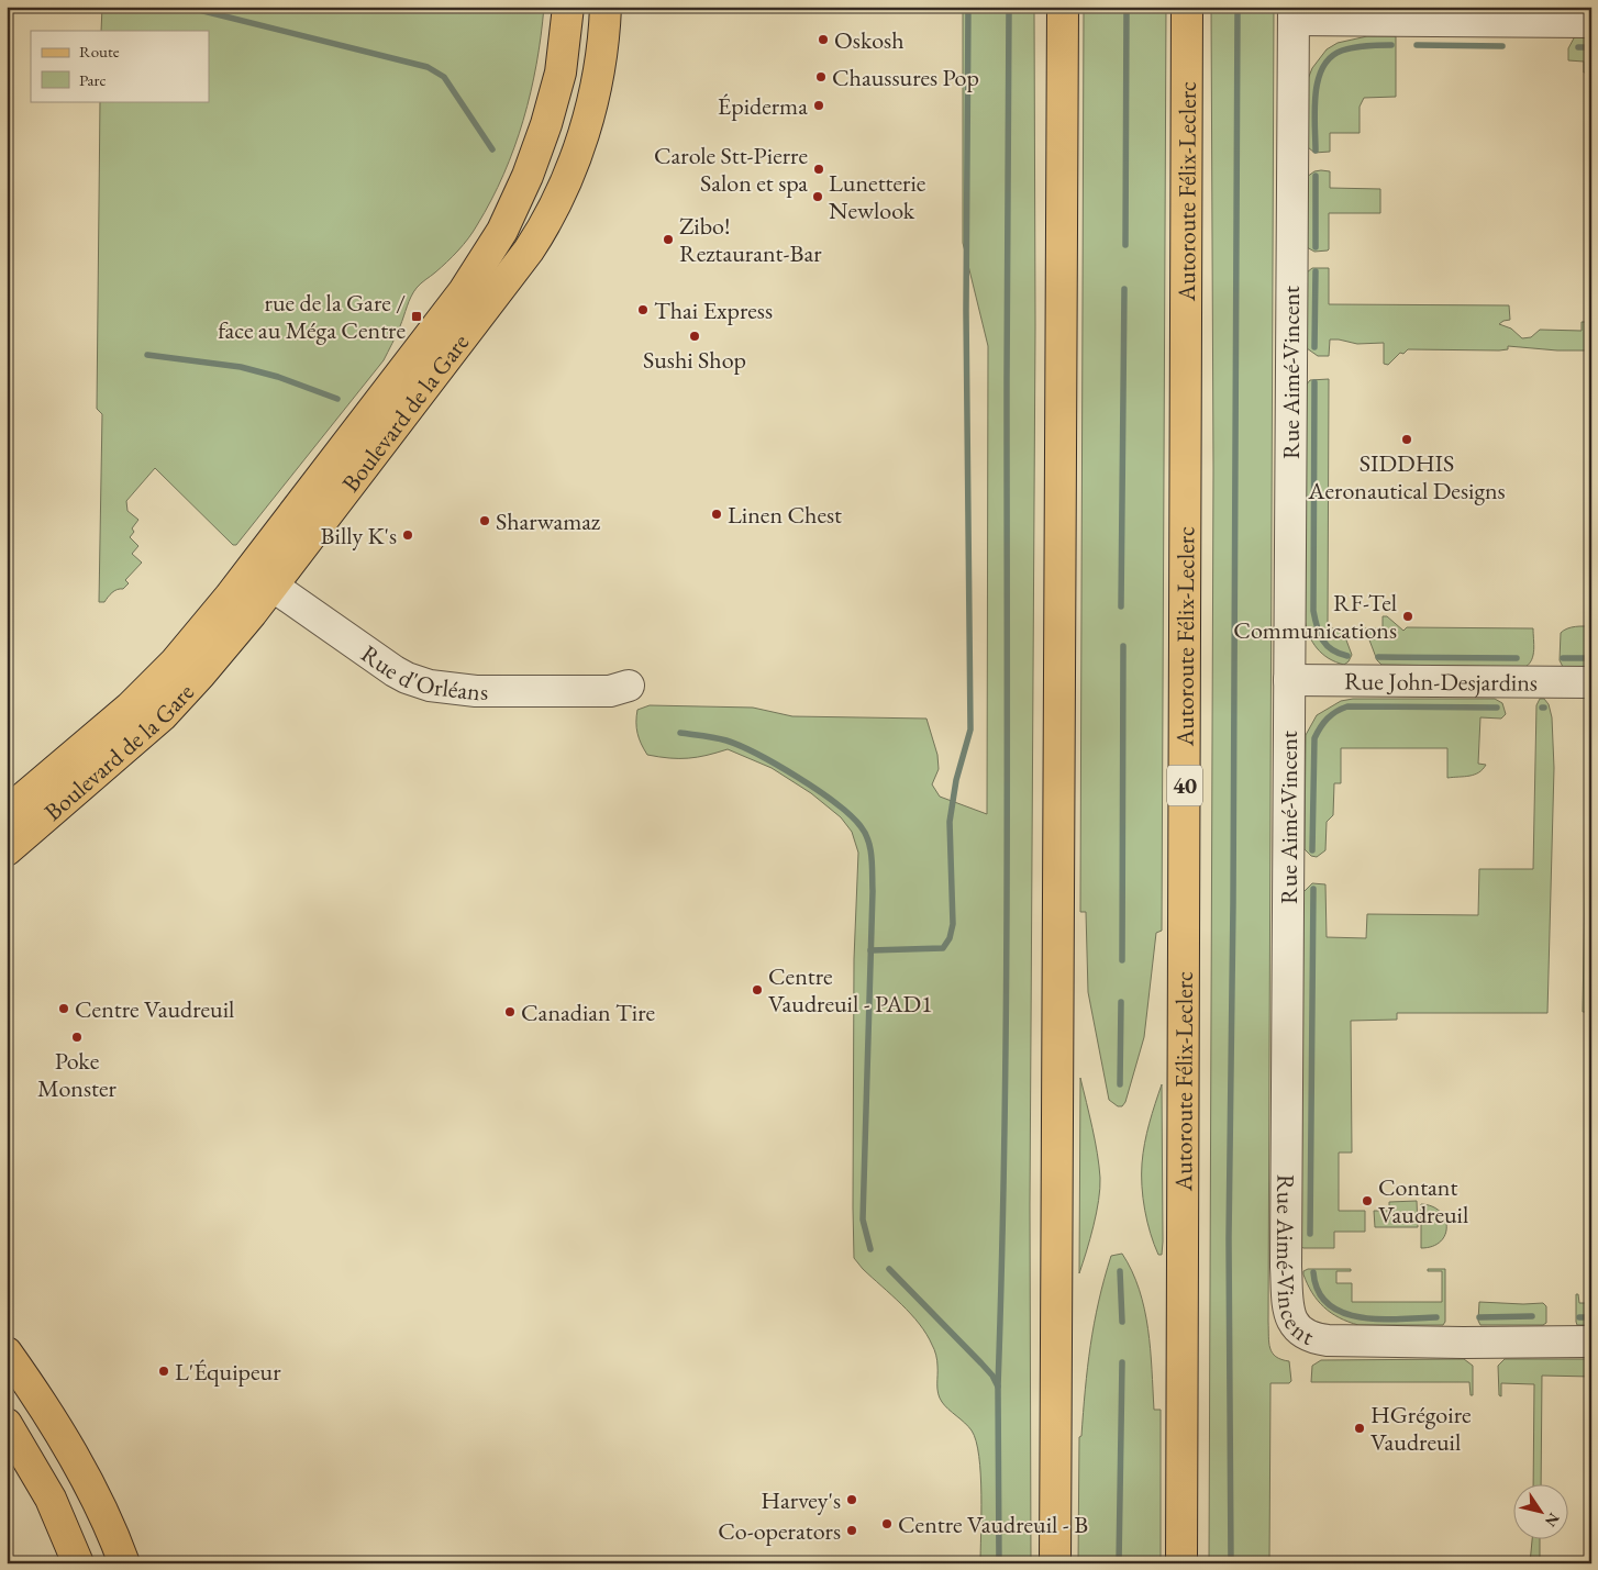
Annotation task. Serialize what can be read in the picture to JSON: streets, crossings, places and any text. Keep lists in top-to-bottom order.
{
  "streets": {
    "main road": ["Autoroute Félix-Leclerc", "Boulevard de la Gare", "40"],
    "street": ["Rue Aimé-Vincent", "Rue d'Orléans", "Rue John-Desjardins"]
  },
  "crossings": [
    ["Rue Aimé-Vincent", "Rue John-Desjardins"],
    ["Boulevard de la Gare", "Rue d'Orléans"]
  ],
  "places": {
    "other": [
      "Oskosh",
      "Chaussures Pop",
      "Épiderma",
      "Carole Stt-Pierre Salon et spa",
      "Lunetterie Newlook",
      "Zibo! Reztaurant-Bar",
      "Thai Express",
      "Sushi Shop",
      "SIDDHIS Aeronautical Designs",
      "Linen Chest",
      "Sharwamaz",
      "Billy K's",
      "RF-Tel Communications",
      "Centre Vaudreuil - PAD1",
      "Centre Vaudreuil",
      "Canadian Tire",
      "Poke Monster",
      "Contant Vaudreuil",
      "L'Équipeur",
      "HGrégoire Vaudreuil",
      "Harvey's",
      "Centre Vaudreuil - B",
      "Co-operators"
    ],
    "transit": ["rue de la Gare / face au Méga Centre"]
  },
  "legend": ["Route", "Parc"],
  "north": "bottom right"
}
